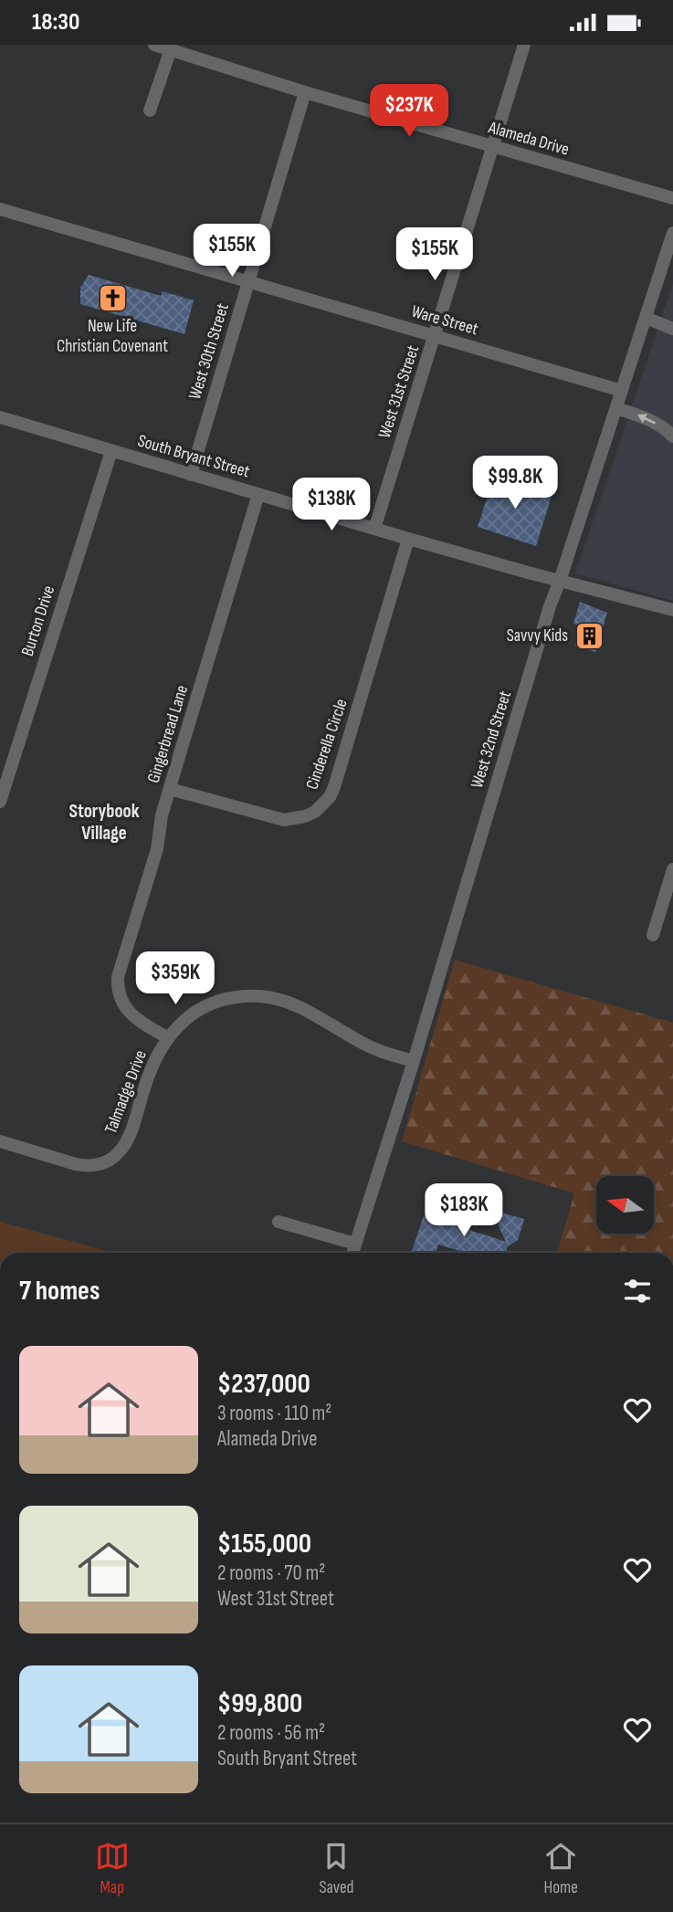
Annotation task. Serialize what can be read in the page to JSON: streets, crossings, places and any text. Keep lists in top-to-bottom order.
{
  "streets": {
    "street": [
      "Alameda Drive",
      "Ware Street",
      "West 30th Street",
      "West 31st Street",
      "South Bryant Street",
      "Burton Drive",
      "Gingerbread Lane",
      "West 32nd Street",
      "Cinderella Circle",
      "Talmadge Drive"
    ]
  },
  "crossings": [
    ["Alameda Drive", "West 30th Street"],
    ["Alameda Drive", "West 31st Street"],
    ["Ware Street", "West 30th Street"],
    ["Ware Street", "West 31st Street"],
    ["Ware Street", "West 32nd Street"],
    ["West 30th Street", "South Bryant Street"],
    ["West 31st Street", "South Bryant Street"],
    ["South Bryant Street", "Burton Drive"],
    ["South Bryant Street", "Gingerbread Lane"],
    ["South Bryant Street", "West 32nd Street"],
    ["South Bryant Street", "Cinderella Circle"],
    ["Gingerbread Lane", "Cinderella Circle"],
    ["Gingerbread Lane", "Talmadge Drive"],
    ["West 32nd Street", "Talmadge Drive"]
  ],
  "districts": ["Storybook Village"],
  "places": {
    "church": ["New Life Christian Covenant"],
    "building": ["Savvy Kids"]
  },
  "north": "left",
  "page": {
    "status": "18:30",
    "price": [
      "$237K",
      "$155K",
      "$155K",
      "$99.8K",
      "$138K",
      "$359K",
      "$183K"
    ],
    "heading": "7 homes",
    "list": [
      {
        "name": "$237,000",
        "note": "3 rooms · 110 m² · Alameda Drive"
      },
      {
        "name": "$155,000",
        "note": "2 rooms · 70 m² · West 31st Street"
      },
      {
        "name": "$99,800",
        "note": "2 rooms · 56 m² · South Bryant Street"
      }
    ],
    "tabs": ["Map", "Saved", "Home"]
  }
}
